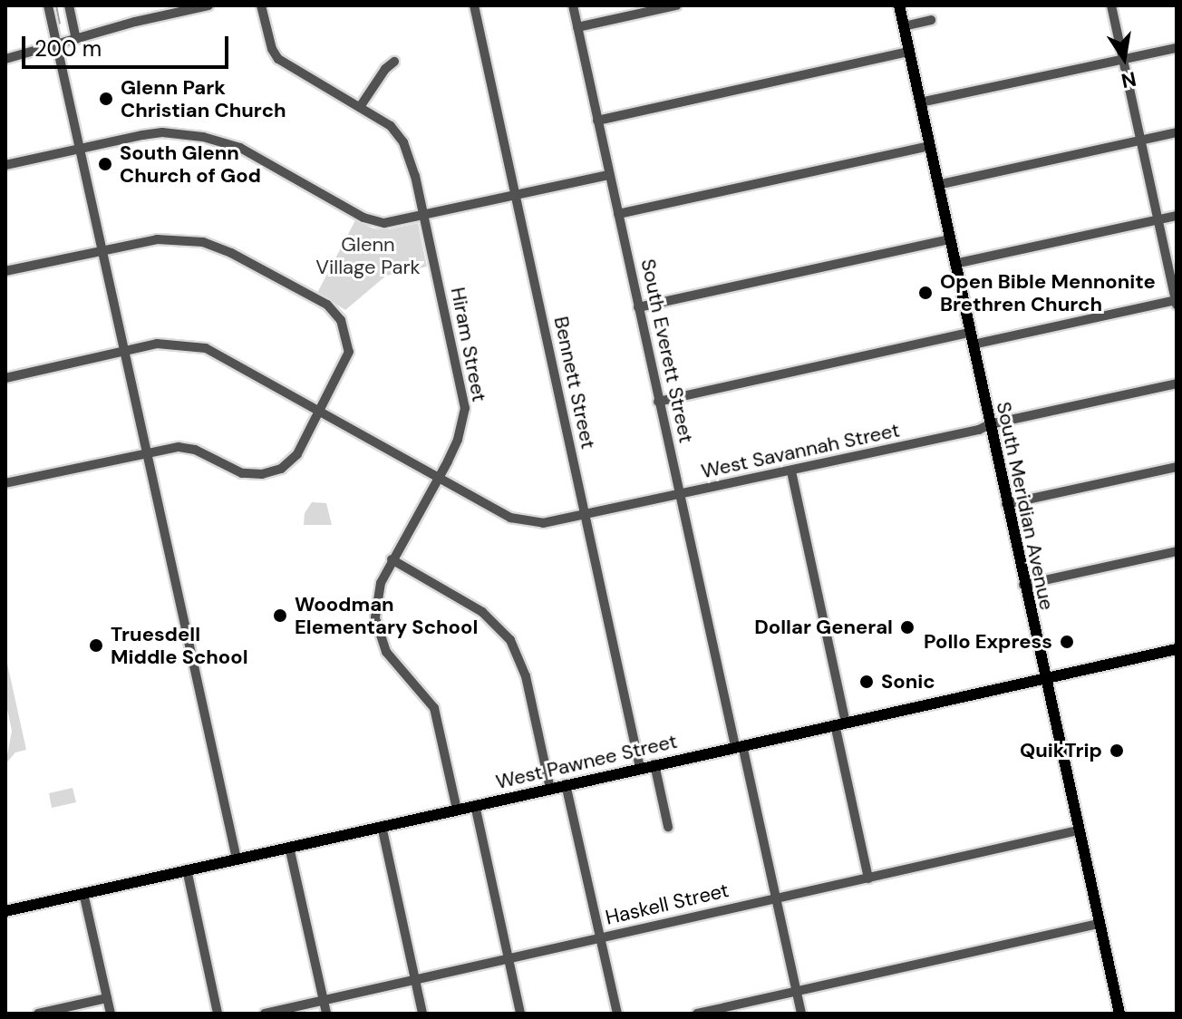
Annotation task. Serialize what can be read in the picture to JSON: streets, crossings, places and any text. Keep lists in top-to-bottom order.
{
  "streets": {
    "main road": ["South Meridian Avenue", "West Pawnee Street"],
    "street": [
      "Hiram Street",
      "South Everett Street",
      "Bennett Street",
      "West Savannah Street",
      "Haskell Street"
    ]
  },
  "crossings": [
    ["Hiram Street", "West Savannah Street"],
    ["Hiram Street", "West Pawnee Street"],
    ["South Everett Street", "West Savannah Street"],
    ["South Everett Street", "West Pawnee Street"],
    ["South Everett Street", "Haskell Street"],
    ["Bennett Street", "West Savannah Street"],
    ["Bennett Street", "West Pawnee Street"],
    ["West Savannah Street", "South Meridian Avenue"],
    ["South Meridian Avenue", "West Pawnee Street"],
    ["South Meridian Avenue", "Haskell Street"]
  ],
  "parks": ["Glenn Village Park"],
  "places": [
    "Glenn Park Christian Church",
    "South Glenn Church of God",
    "Open Bible Mennonite Brethren Church",
    "Woodman Elementary School",
    "Dollar General",
    "Pollo Express",
    "Truesdell Middle School",
    "Sonic",
    "QuikTrip"
  ],
  "scale_bar": "200 m",
  "north": "bottom"
}
